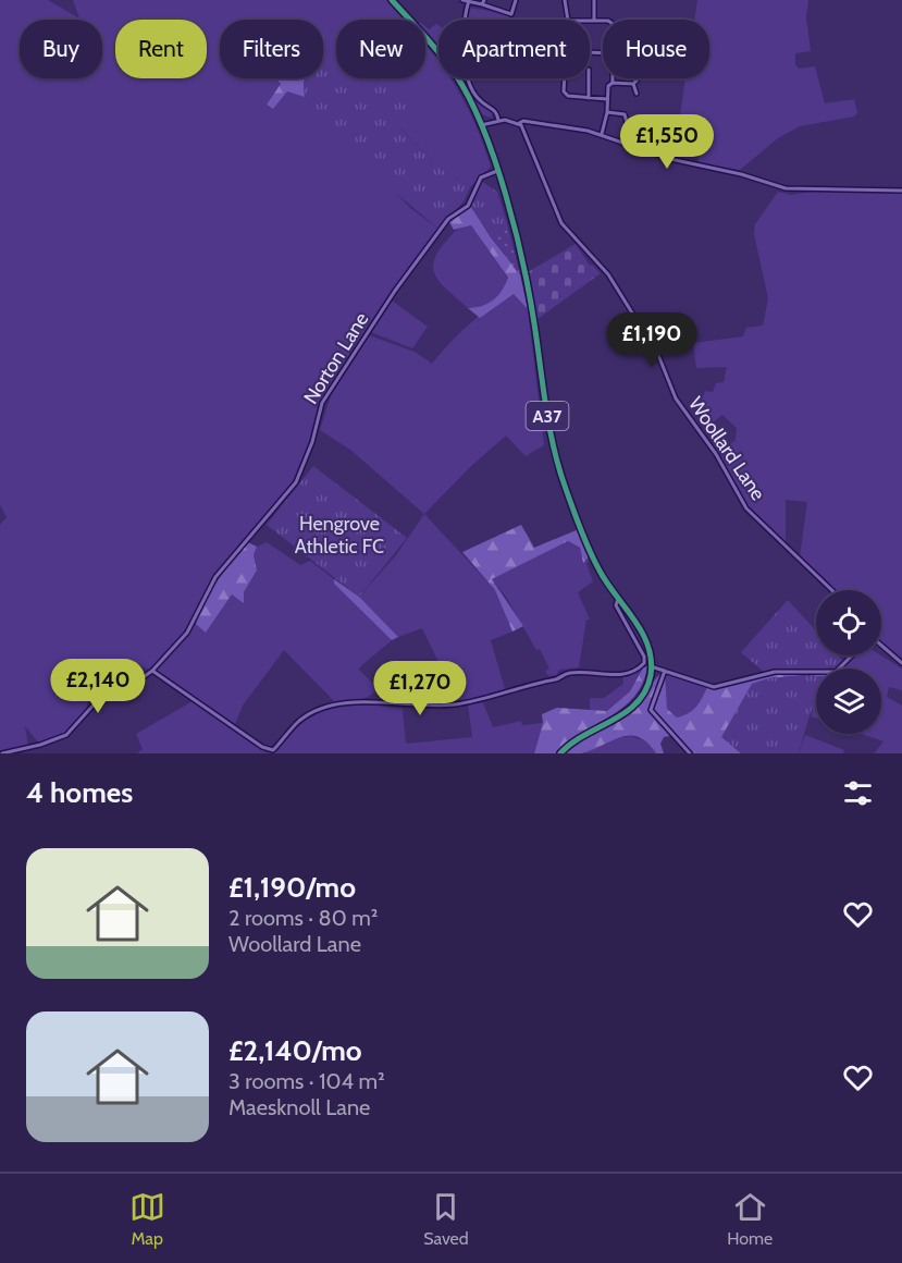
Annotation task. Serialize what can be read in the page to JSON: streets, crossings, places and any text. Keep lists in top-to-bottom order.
{
  "streets": {
    "highway": ["A37"],
    "street": ["Norton Lane", "Woollard Lane"]
  },
  "crossings": [
    ["Norton Lane", "A37"]
  ],
  "parks": ["Hengrove Athletic FC"],
  "page": {
    "chip": [
      "Buy",
      "Rent",
      "Filters",
      "New",
      "Apartment",
      "House"
    ],
    "price": [
      "£1,550",
      "£1,190",
      "£2,140",
      "£1,270"
    ],
    "heading": "4 homes",
    "list": [
      {
        "name": "£1,190/mo",
        "note": "2 rooms · 80 m² · Woollard Lane"
      },
      {
        "name": "£2,140/mo",
        "note": "3 rooms · 104 m² · Maesknoll Lane"
      }
    ],
    "tabs": ["Map", "Saved", "Home"]
  }
}
